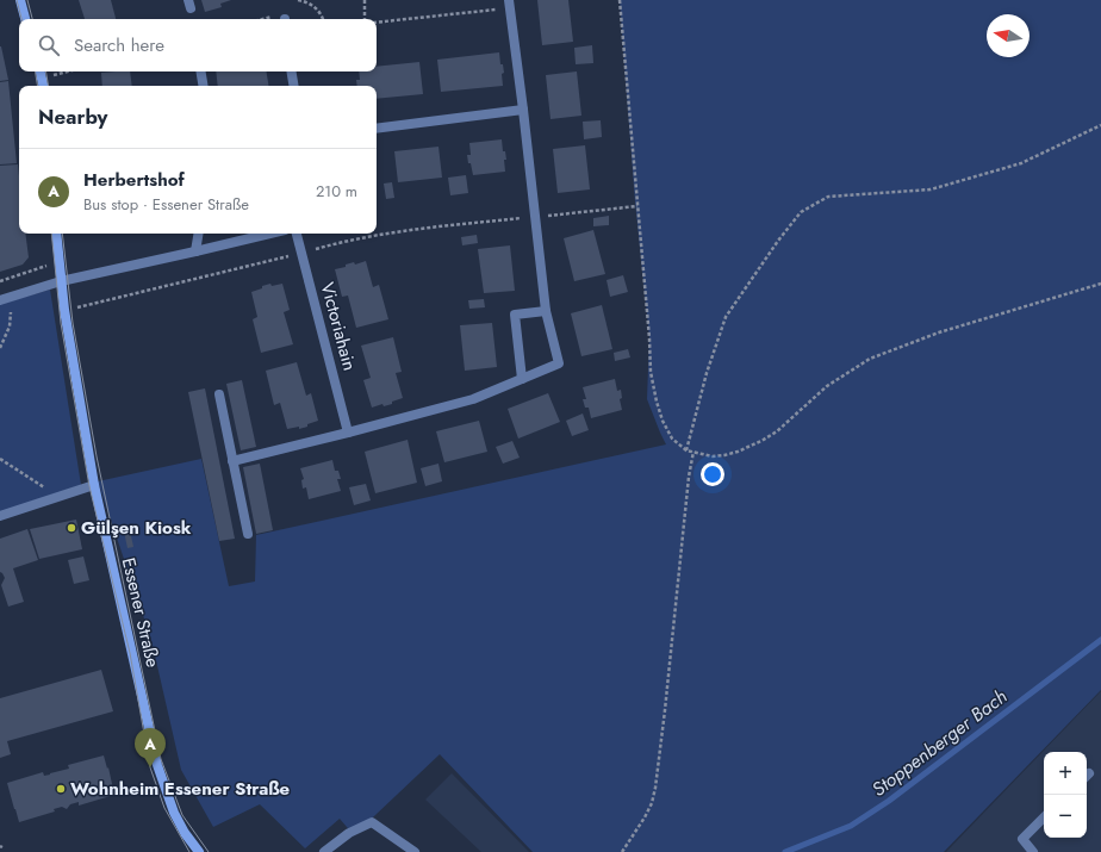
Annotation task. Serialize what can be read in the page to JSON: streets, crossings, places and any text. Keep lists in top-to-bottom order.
{
  "streets": {
    "main road": ["Essener Straße"],
    "street": ["Victoriahain"]
  },
  "water": ["Stoppenberger Bach"],
  "places": ["Gülşen Kiosk", "Wohnheim Essener Straße"],
  "north": "left",
  "page": {
    "search": "Search here",
    "heading": "Nearby",
    "list": [
      {
        "mark": "A",
        "name": "Herbertshof",
        "note": "Bus stop · Essener Straße",
        "value": "210 m"
      }
    ],
    "pins": "A",
    "map_buttons": ["+", "−"]
  }
}
